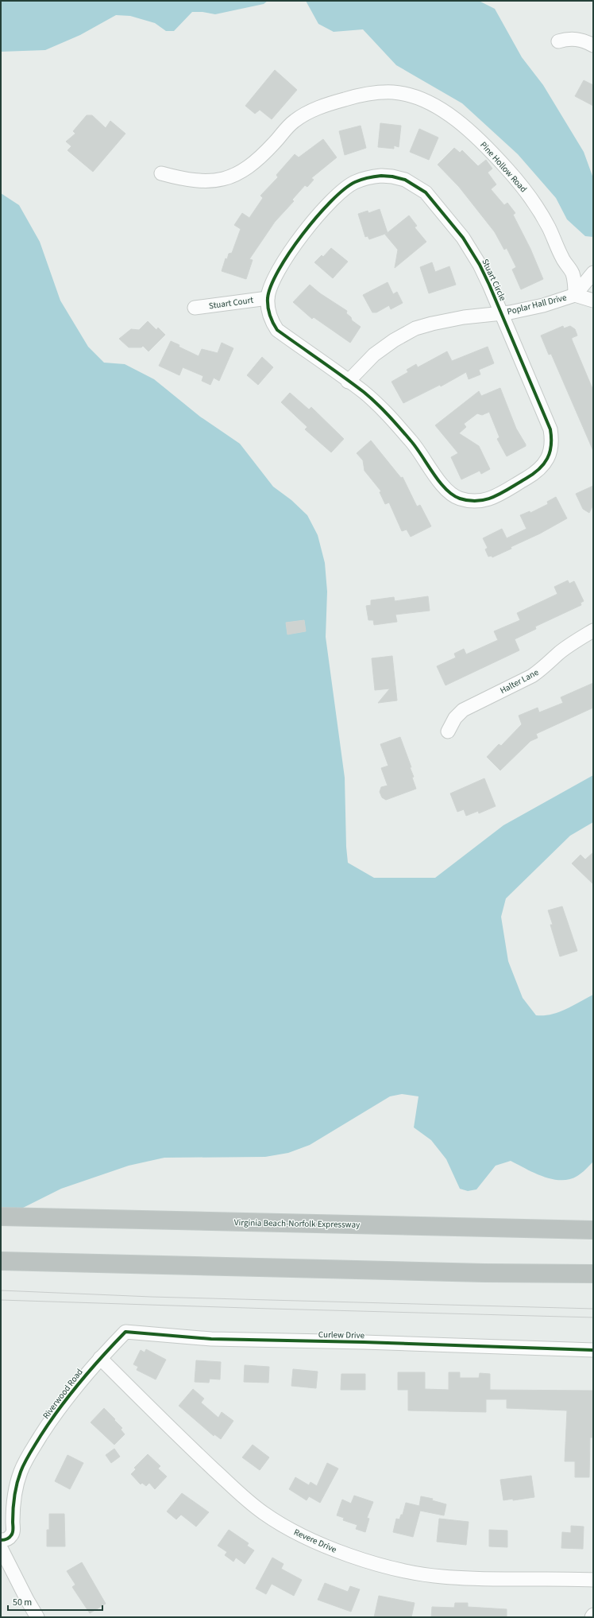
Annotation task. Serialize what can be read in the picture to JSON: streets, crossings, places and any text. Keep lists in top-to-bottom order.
{
  "streets": {
    "highway": ["Virginia Beach-Norfolk Expressway"],
    "street": [
      "Pine Hollow Road",
      "Stuart Circle",
      "Stuart Court",
      "Poplar Hall Drive",
      "Halter Lane",
      "Curlew Drive",
      "Riverwood Road",
      "Revere Drive"
    ]
  },
  "crossings": [
    ["Pine Hollow Road", "Poplar Hall Drive"],
    ["Stuart Circle", "Stuart Court"],
    ["Stuart Circle", "Poplar Hall Drive"],
    ["Curlew Drive", "Riverwood Road"],
    ["Curlew Drive", "Revere Drive"],
    ["Riverwood Road", "Revere Drive"]
  ],
  "scale_bar": "50 m"
}
